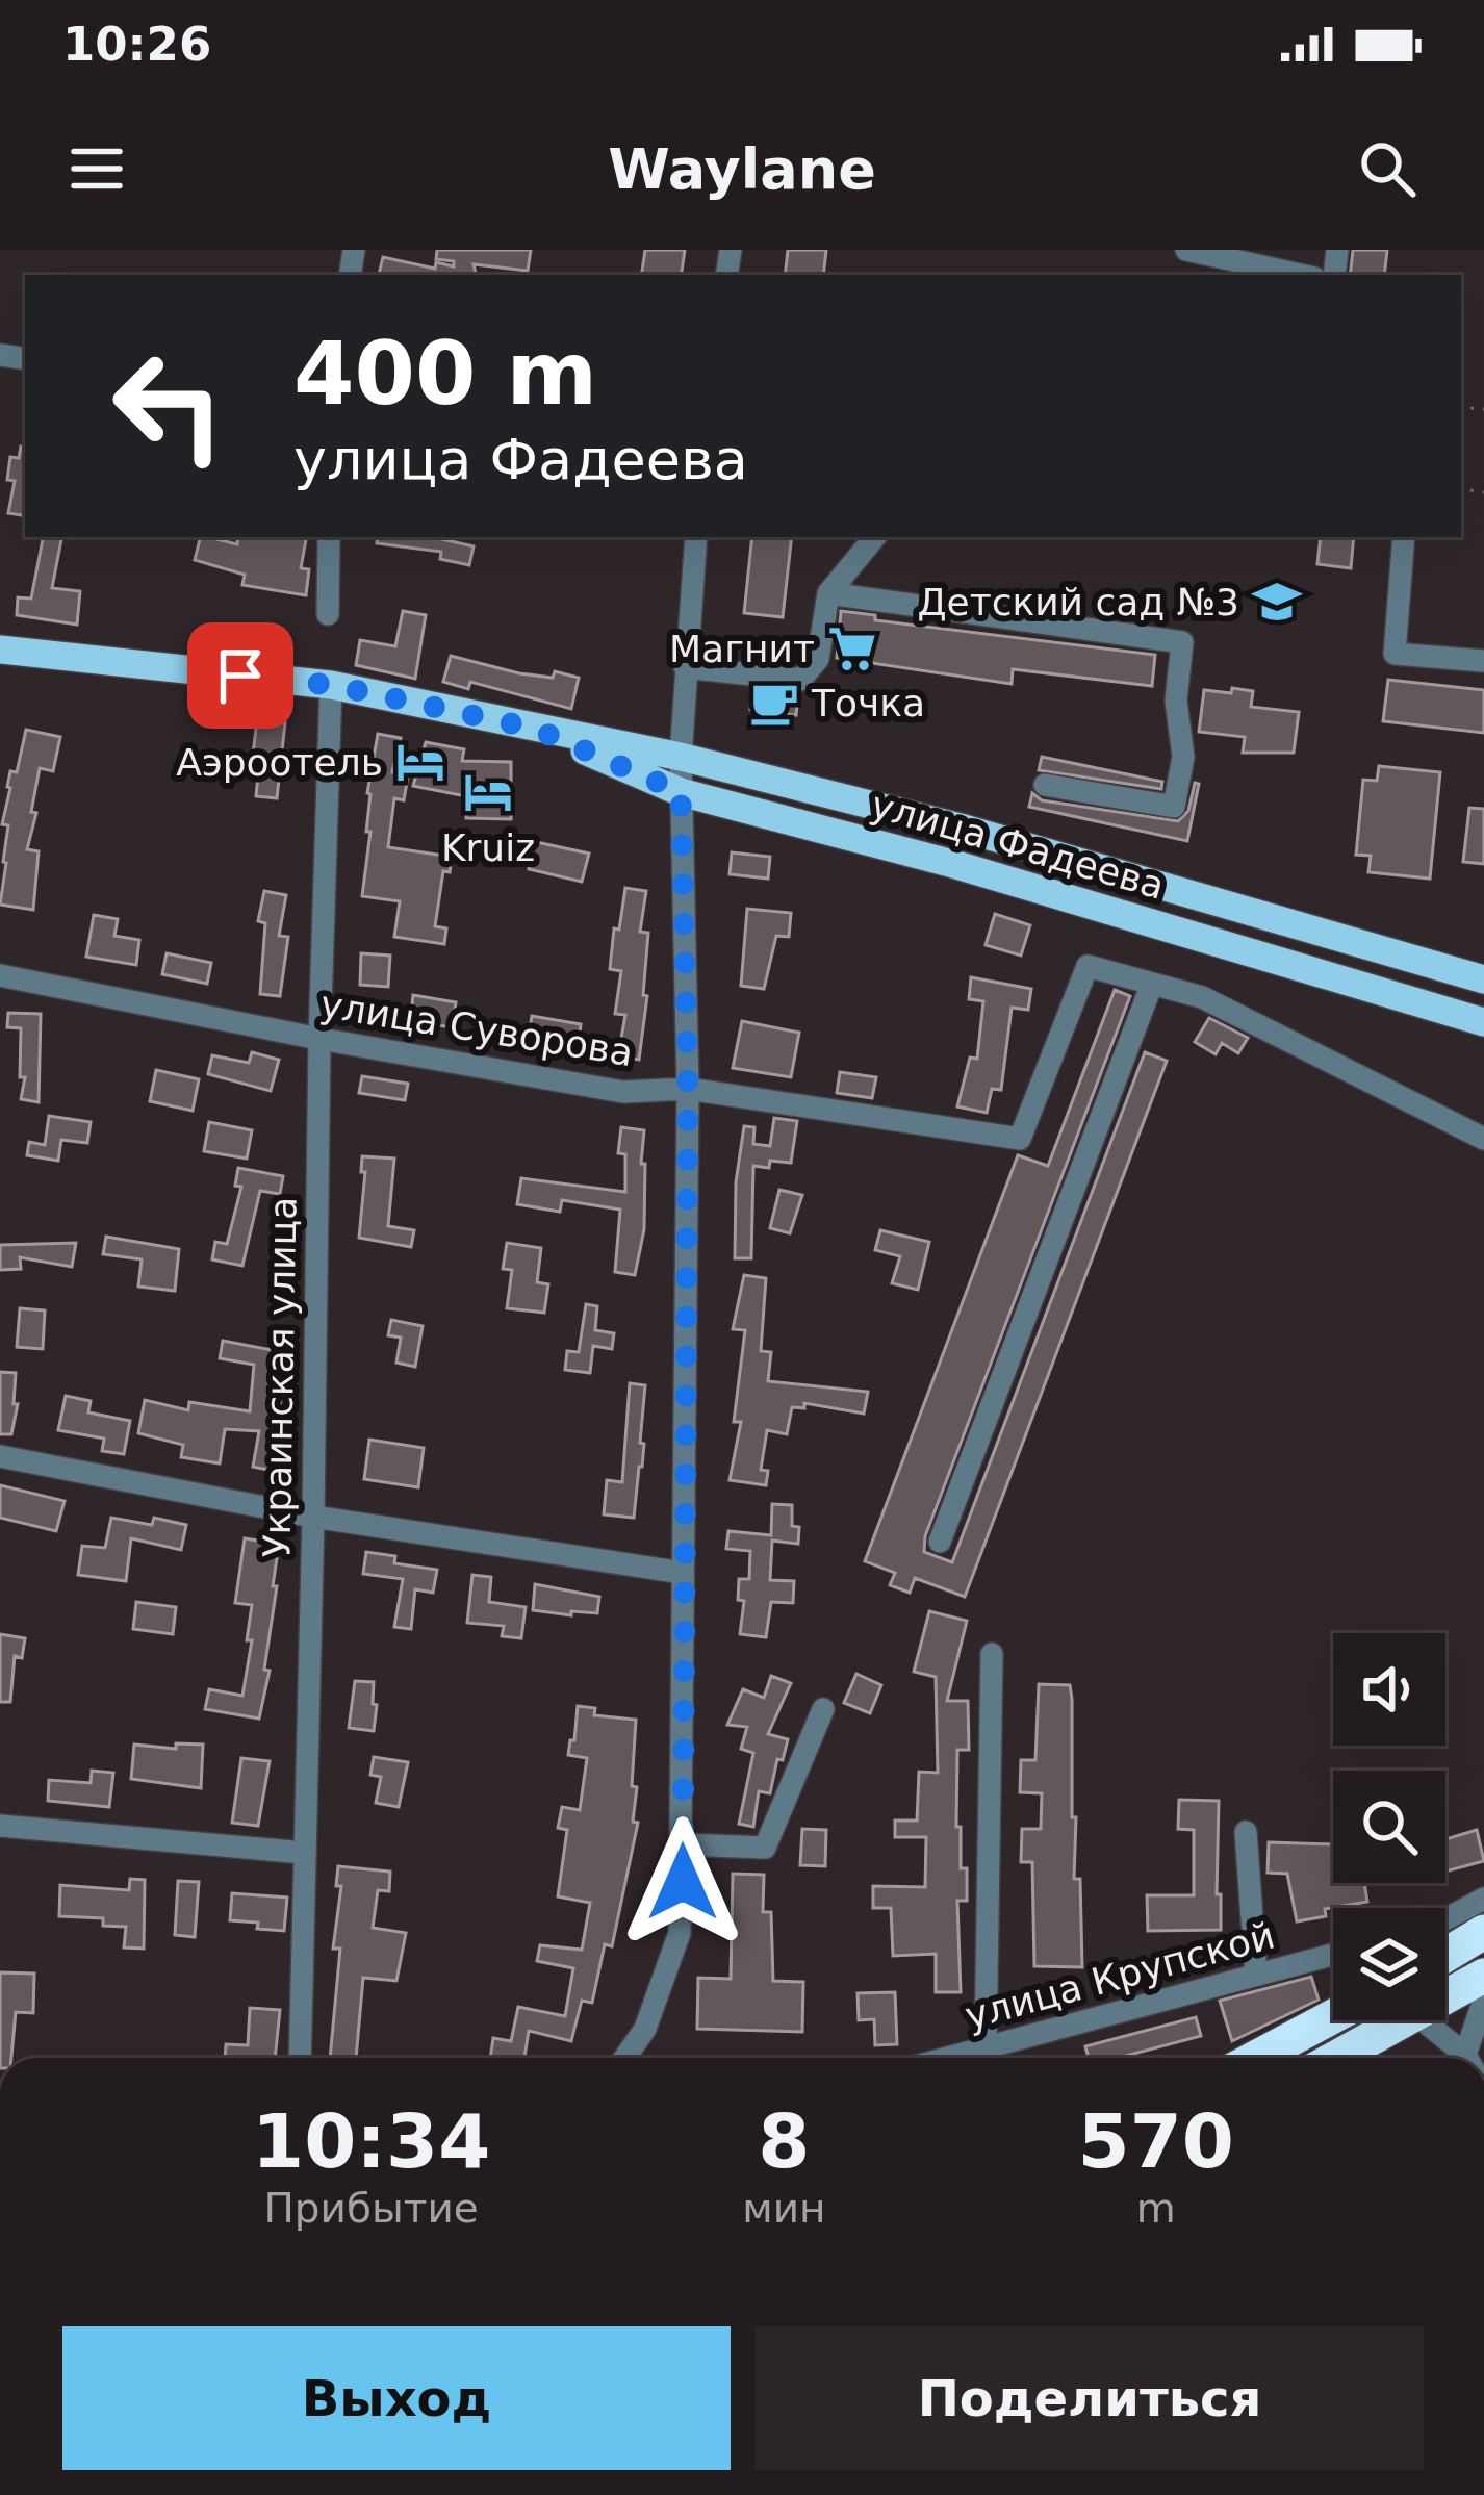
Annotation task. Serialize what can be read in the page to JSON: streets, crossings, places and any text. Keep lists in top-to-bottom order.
{
  "streets": {
    "main road": ["улица Фадеева"],
    "street": ["улица Суворова", "Украинская улица", "улица Крупской"]
  },
  "crossings": [
    ["улица Фадеева", "Украинская улица"],
    ["улица Суворова", "Украинская улица"]
  ],
  "places": {
    "school or university": ["Детский сад №3"],
    "supermarket": ["Магнит"],
    "cafe": ["Точка"],
    "hotel": ["Аэроотель", "Kruiz"]
  },
  "page": {
    "status": "10:26",
    "header": "Waylane",
    "turn": ["400 m", "улица Фадеева"],
    "eta": [
      "10:34",
      "Прибытие",
      "8",
      "мин",
      "570",
      "m"
    ],
    "buttons": ["Выход", "Поделиться"]
  }
}
